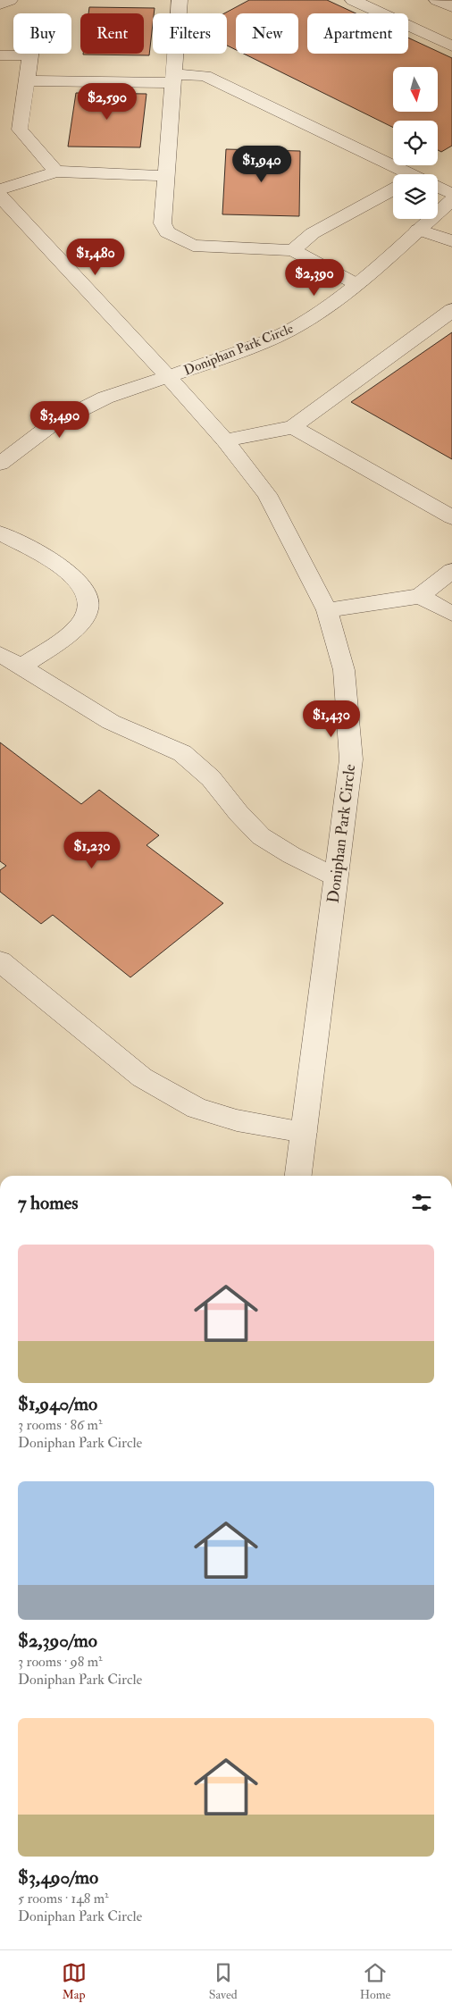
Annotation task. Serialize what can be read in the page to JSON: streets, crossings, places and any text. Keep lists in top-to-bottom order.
{
  "streets": {
    "street": ["Doniphan Park Circle"]
  },
  "north": "bottom",
  "page": {
    "chip": [
      "Buy",
      "Rent",
      "Filters",
      "New",
      "Apartment"
    ],
    "price": [
      "$2,590",
      "$1,940",
      "$1,480",
      "$2,390",
      "$3,490",
      "$1,430",
      "$1,230"
    ],
    "heading": "7 homes",
    "list": [
      {
        "name": "$1,940/mo",
        "note": "3 rooms · 86 m² · Doniphan Park Circle"
      },
      {
        "name": "$2,390/mo",
        "note": "3 rooms · 98 m² · Doniphan Park Circle"
      },
      {
        "name": "$3,490/mo",
        "note": "5 rooms · 148 m² · Doniphan Park Circle"
      }
    ],
    "tabs": ["Map", "Saved", "Home"]
  }
}
